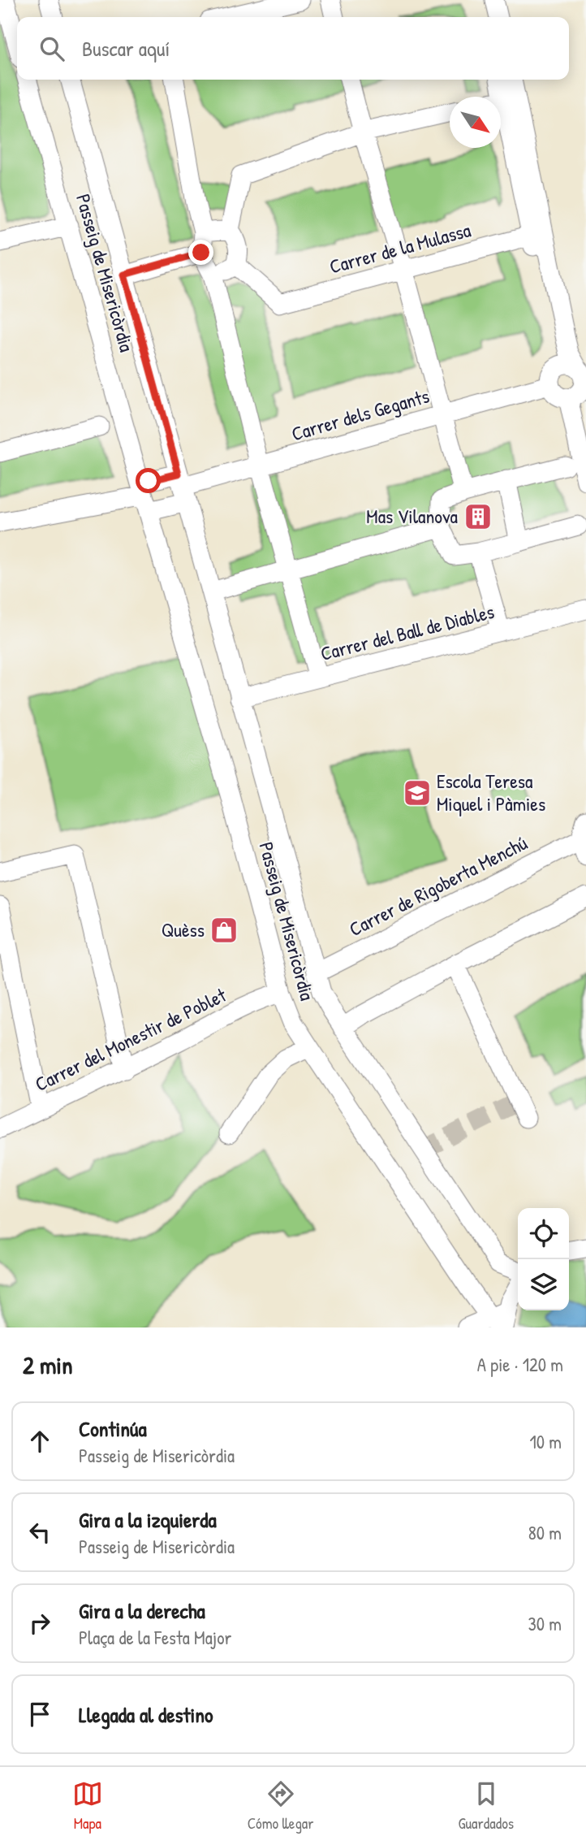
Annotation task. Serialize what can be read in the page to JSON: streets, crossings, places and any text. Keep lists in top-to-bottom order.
{
  "streets": {
    "street": [
      "Carrer de la Mulassa",
      "Passeig de Misericòrdia",
      "Carrer dels Gegants",
      "Carrer del Ball de Diables",
      "Carrer de Rigoberta Menchú",
      "Carrer del Monestir de Poblet"
    ]
  },
  "crossings": [
    ["Passeig de Misericòrdia", "Carrer dels Gegants"],
    ["Passeig de Misericòrdia", "Carrer del Ball de Diables"],
    ["Passeig de Misericòrdia", "Carrer de Rigoberta Menchú"],
    ["Passeig de Misericòrdia", "Carrer del Monestir de Poblet"]
  ],
  "places": {
    "building": ["Mas Vilanova"],
    "school or university": ["Escola Teresa Miquel i Pàmies"],
    "shop": ["Quèss"]
  },
  "north": "bottom right",
  "page": {
    "search": "Buscar aquí",
    "heading": ["2 min", "A pie · 120 m"],
    "list": [
      ["Continúa", "Passeig de Misericòrdia", "10 m"],
      ["Gira a la izquierda", "Passeig de Misericòrdia", "80 m"],
      ["Gira a la derecha", "Plaça de la Festa Major", "30 m"],
      "Llegada al destino"
    ],
    "nav": ["Mapa", "Cómo llegar", "Guardados"]
  }
}
